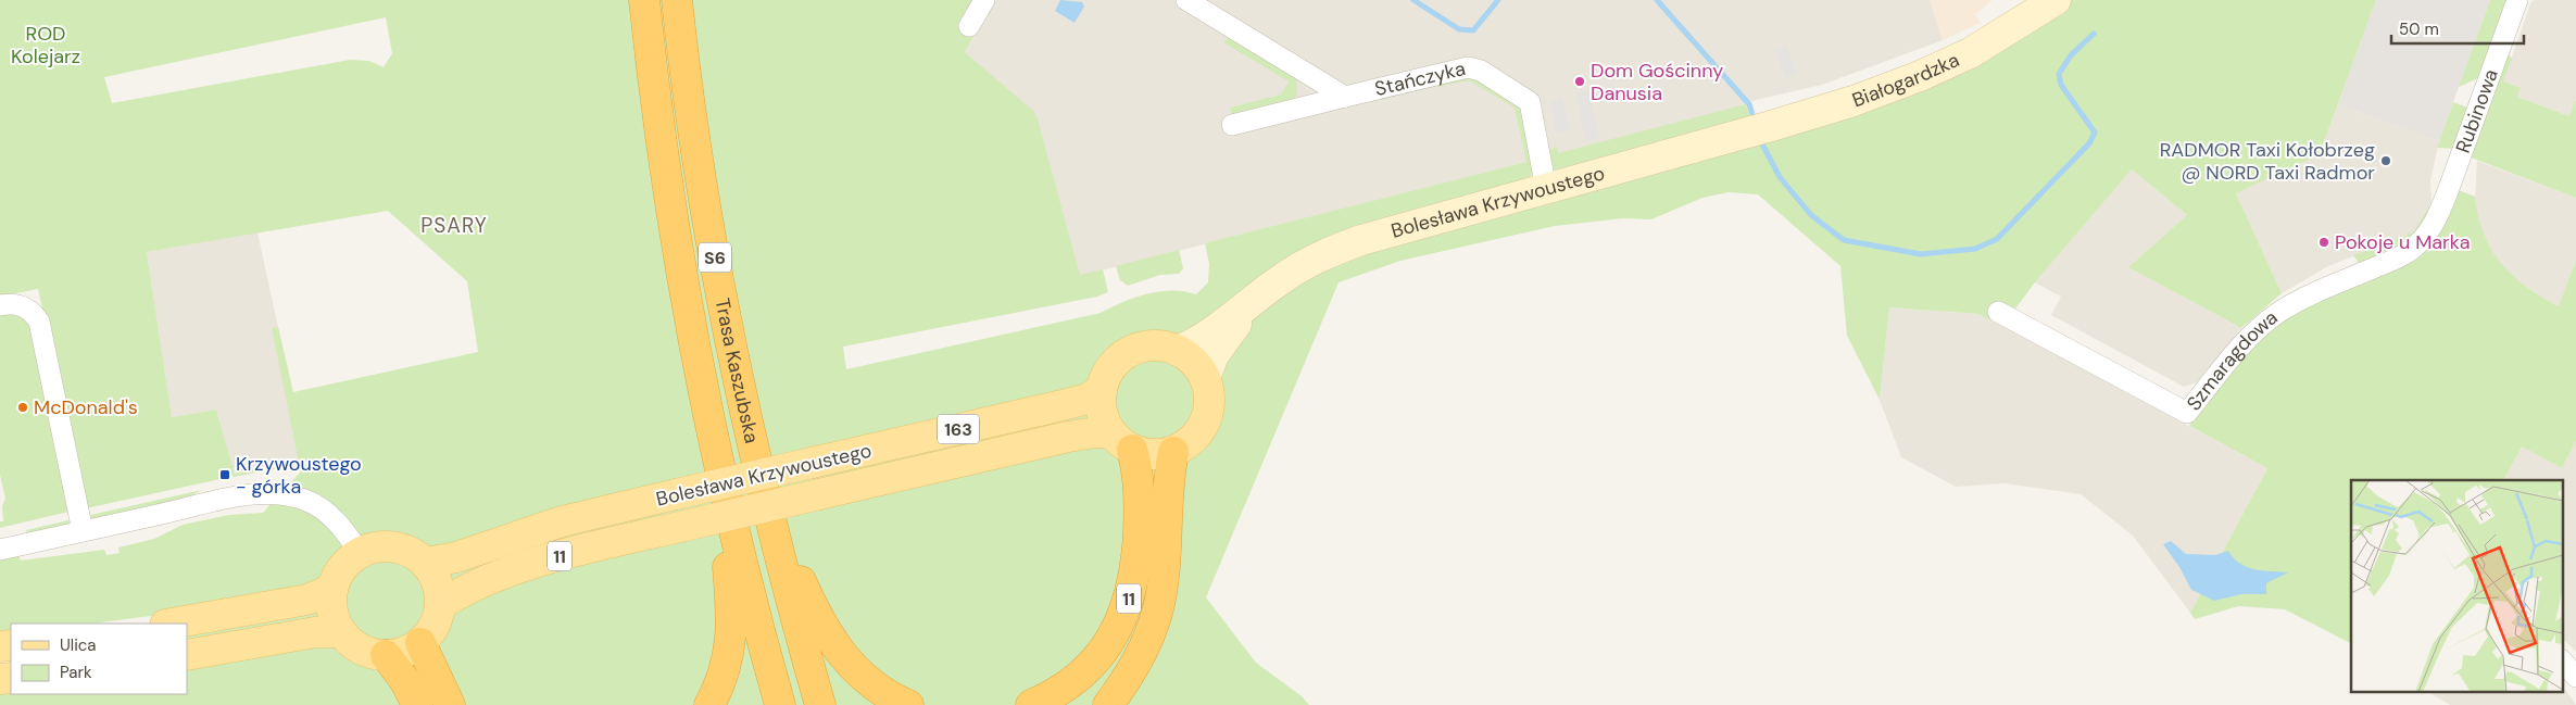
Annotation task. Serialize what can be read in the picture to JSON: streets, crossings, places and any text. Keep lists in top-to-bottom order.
{
  "streets": {
    "highway": ["S6", "Trasa Kaszubska", "11"],
    "main road": ["Białogardzka", "Bolesława Krzywoustego", "163"],
    "street": ["Stańczyka", "Rubinowa", "Szmaragdowa"]
  },
  "crossings": [
    ["Stańczyka", "Bolesława Krzywoustego"],
    ["Białogardzka", "Bolesława Krzywoustego"],
    ["Rubinowa", "Szmaragdowa"],
    ["Bolesława Krzywoustego", "11"]
  ],
  "districts": ["PSARY"],
  "parks": ["ROD Kolejarz"],
  "places": {
    "other": [
      "Dom Gościnny Danusia",
      "RADMOR Taxi Kołobrzeg @ NORD Taxi Radmor",
      "Pokoje u Marka",
      "McDonald's"
    ],
    "transit": ["Krzywoustego - górka"]
  },
  "legend": ["Ulica", "Park"],
  "scale_bar": "50 m"
}
